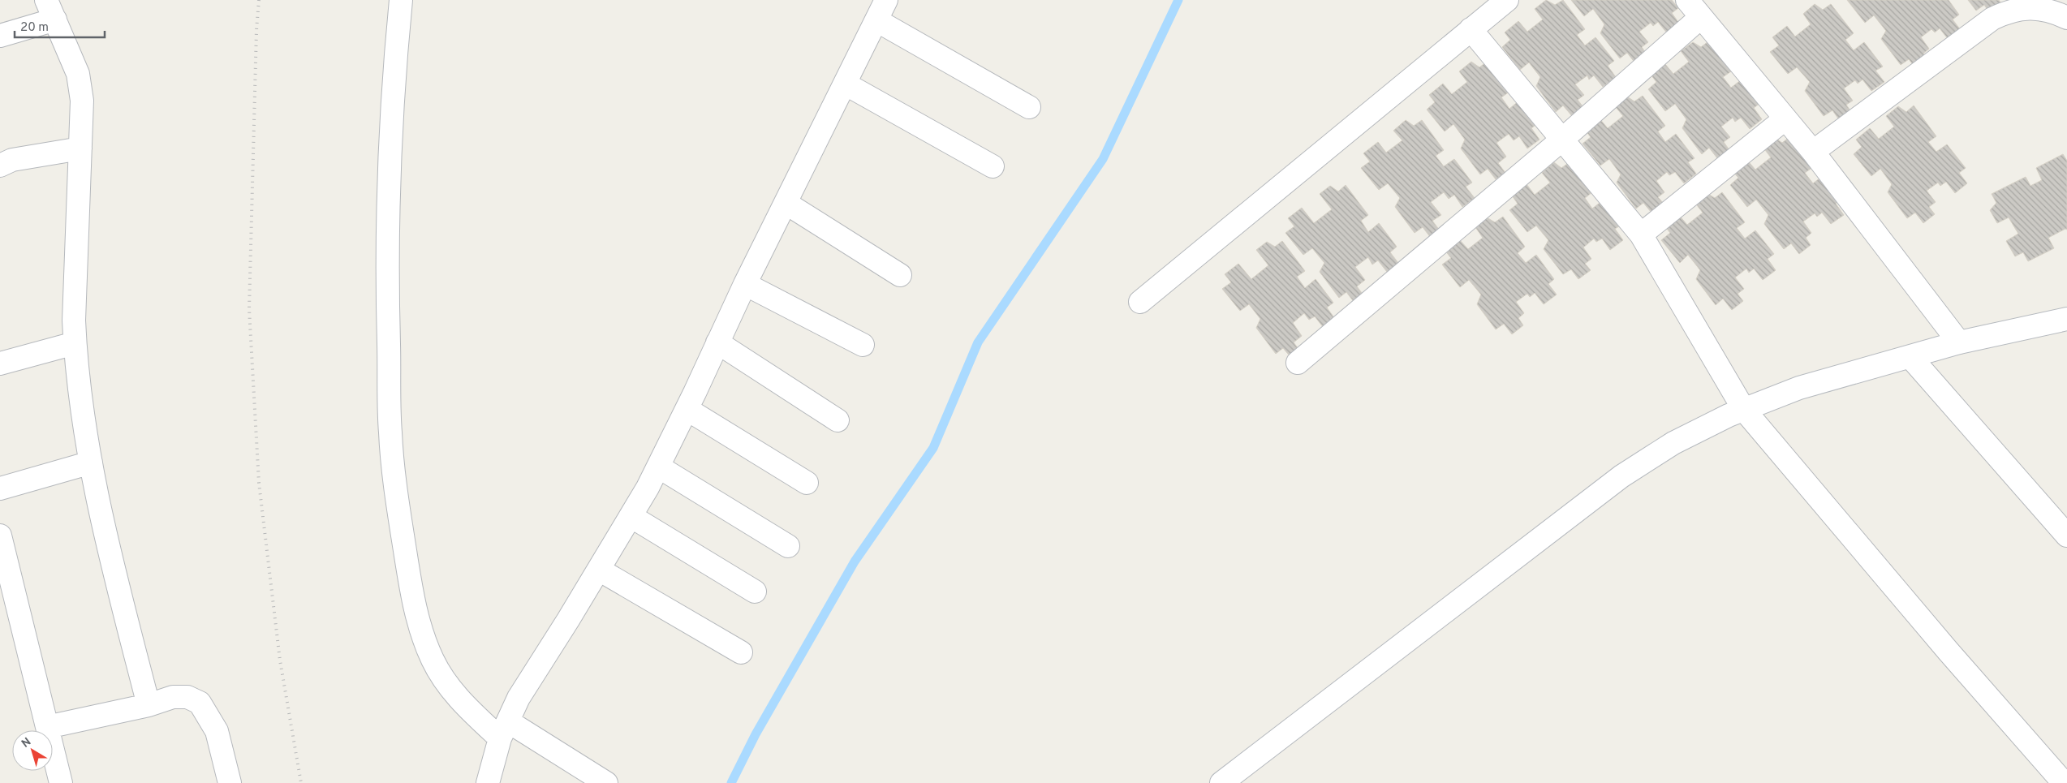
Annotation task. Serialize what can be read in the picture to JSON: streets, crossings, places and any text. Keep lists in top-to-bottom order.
{
  "scale_bar": "20 m",
  "north": "top left"
}
